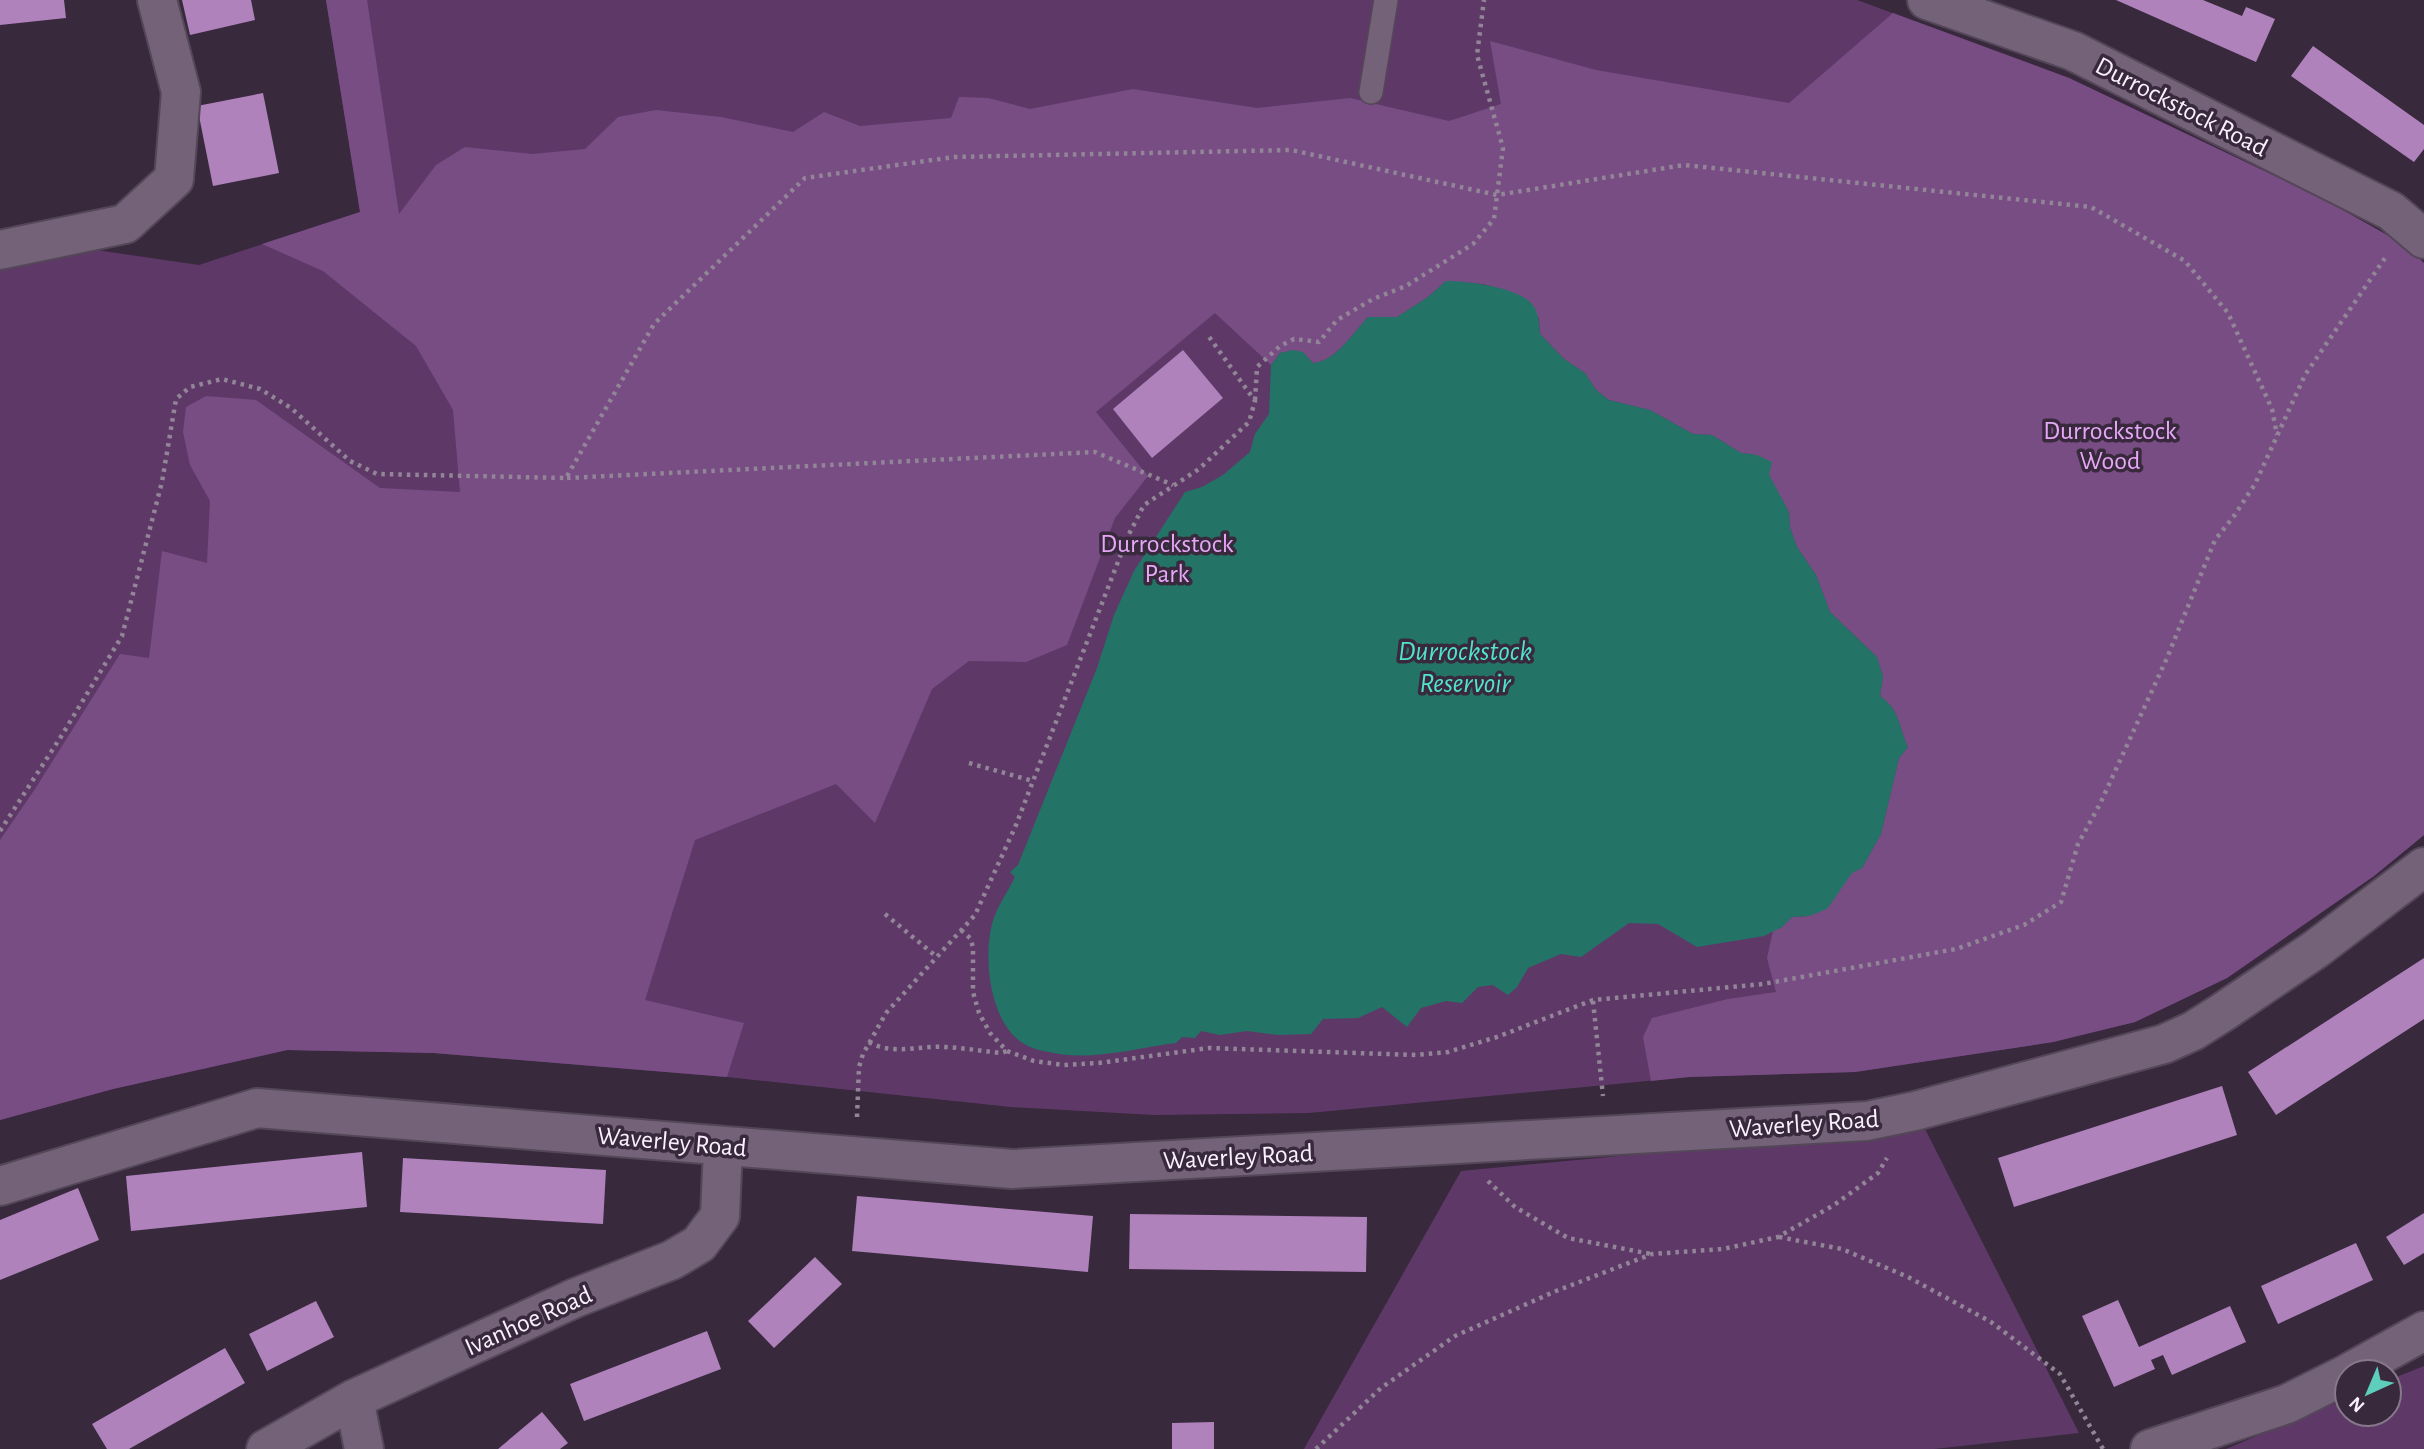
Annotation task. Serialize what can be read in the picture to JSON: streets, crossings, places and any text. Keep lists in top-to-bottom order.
{
  "streets": {
    "street": ["Durrockstock Road", "Waverley Road", "Ivanhoe Road"]
  },
  "crossings": [
    ["Waverley Road", "Ivanhoe Road"]
  ],
  "water": ["Durrockstock Reservoir"],
  "parks": ["Durrockstock Wood", "Durrockstock Park"],
  "north": "bottom left"
}
